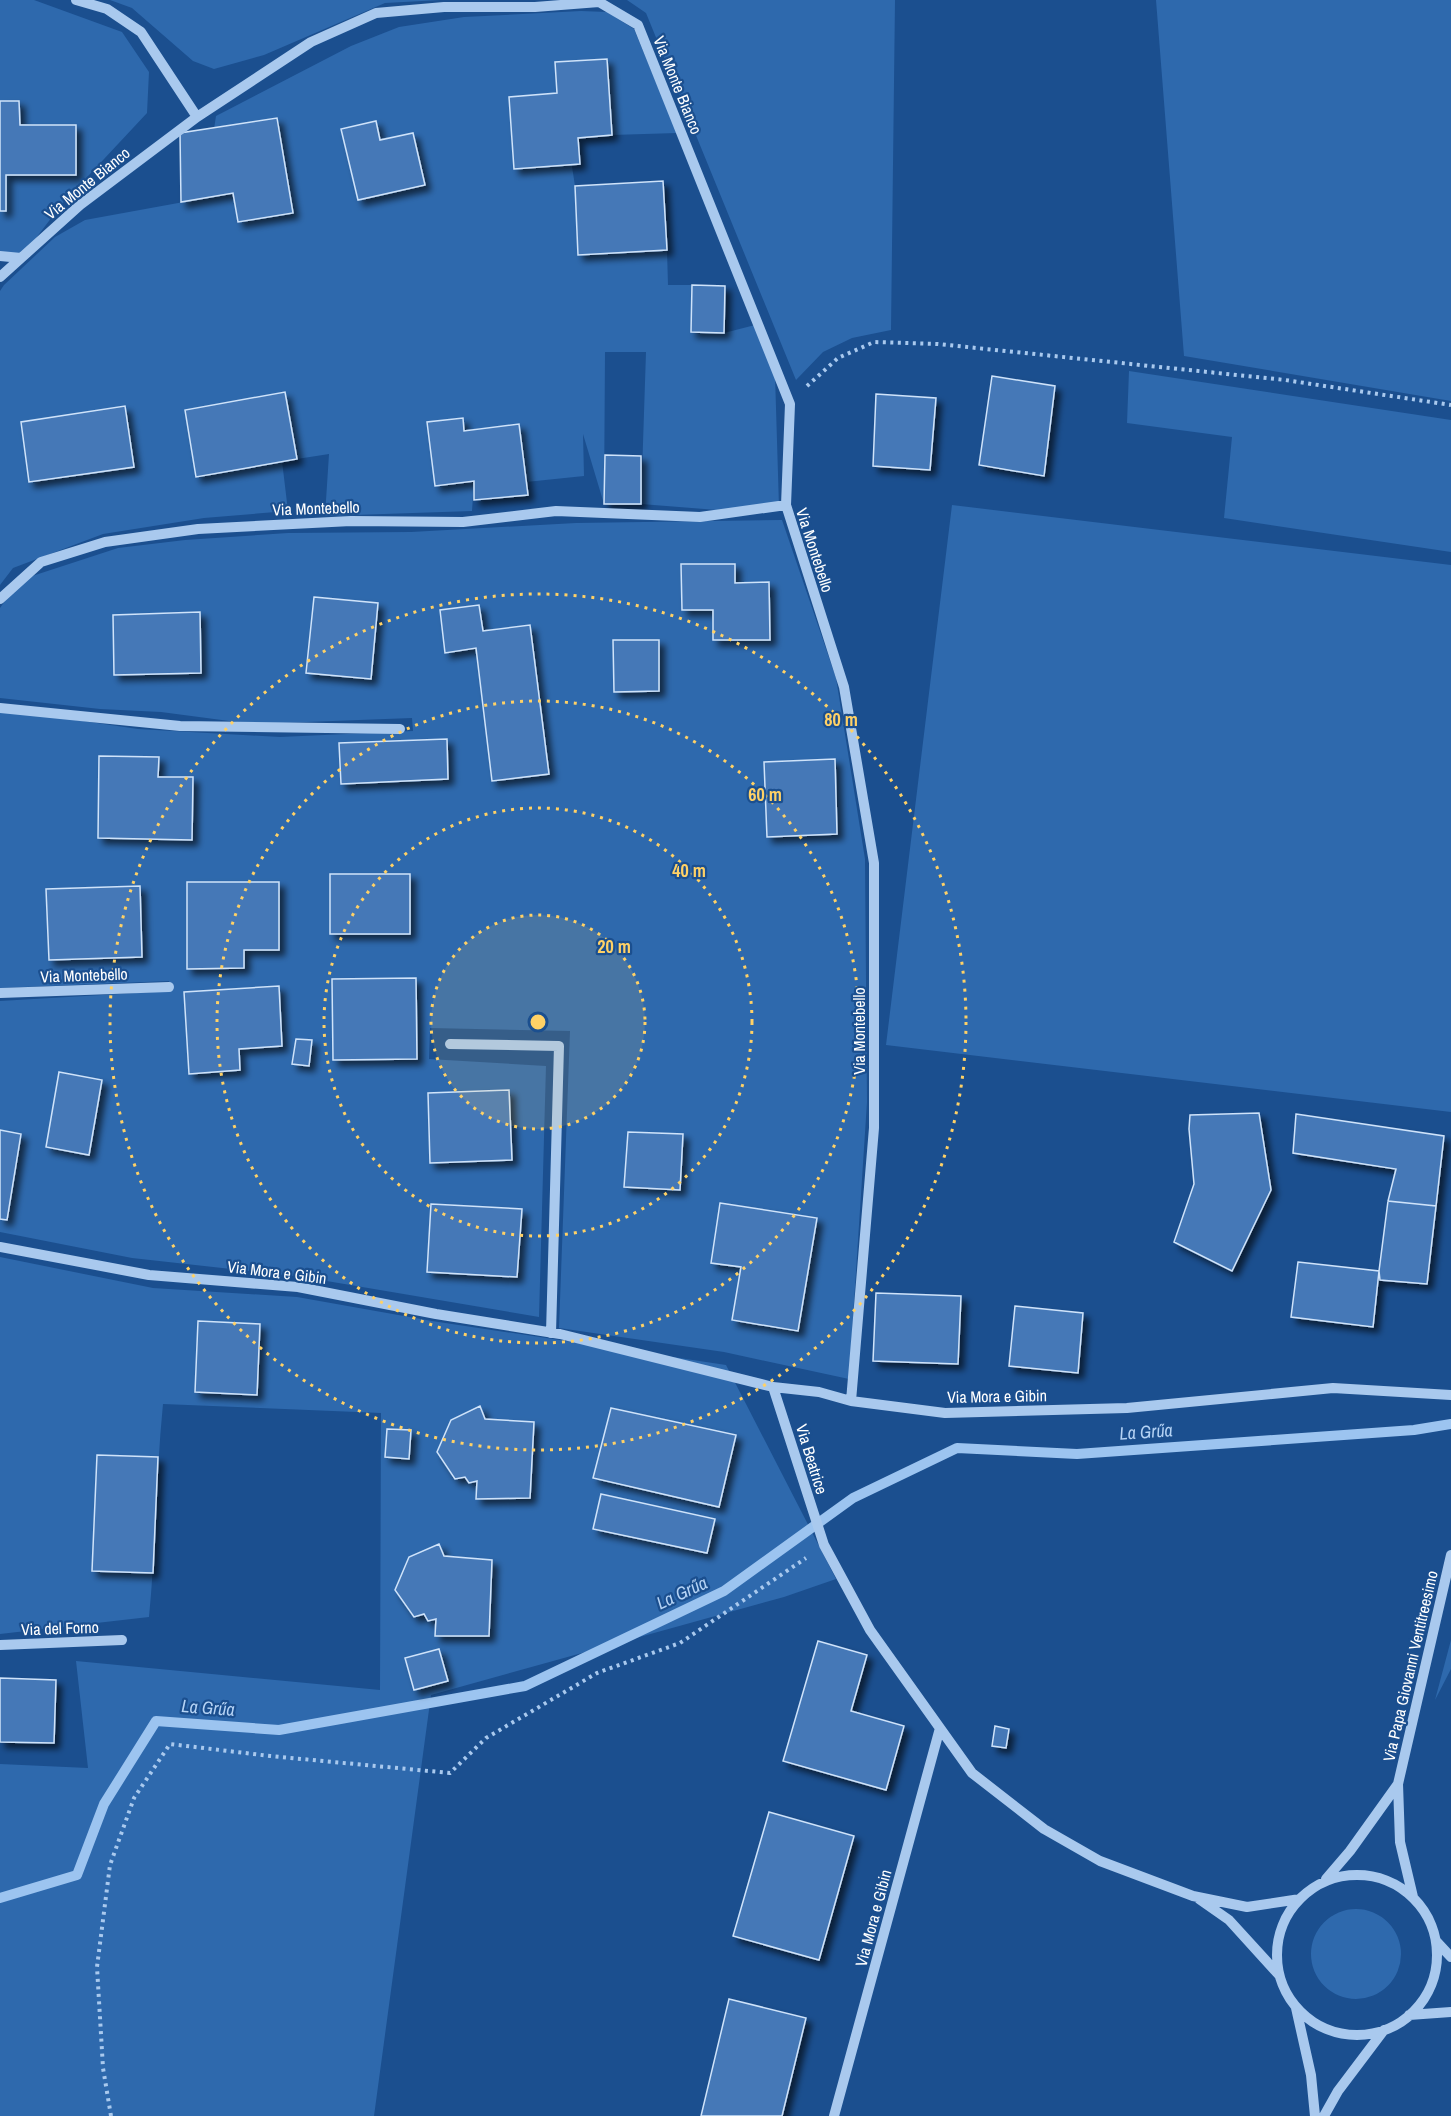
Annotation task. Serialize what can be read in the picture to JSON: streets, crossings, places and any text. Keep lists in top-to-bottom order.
{
  "streets": {
    "street": [
      "Via Monte Bianco",
      "Via Montebello",
      "Via Mora e Gibin",
      "Via Beatrice",
      "Via del Forno",
      "Via Papa Giovanni Ventitreesimo"
    ]
  },
  "crossings": [
    ["Via Monte Bianco", "Via Montebello"],
    ["Via Montebello", "Via Mora e Gibin"],
    ["Via Mora e Gibin", "Via Beatrice"]
  ],
  "water": ["La Grűa"],
  "rings": [
    "80 m",
    "60 m",
    "40 m",
    "20 m"
  ]
}
